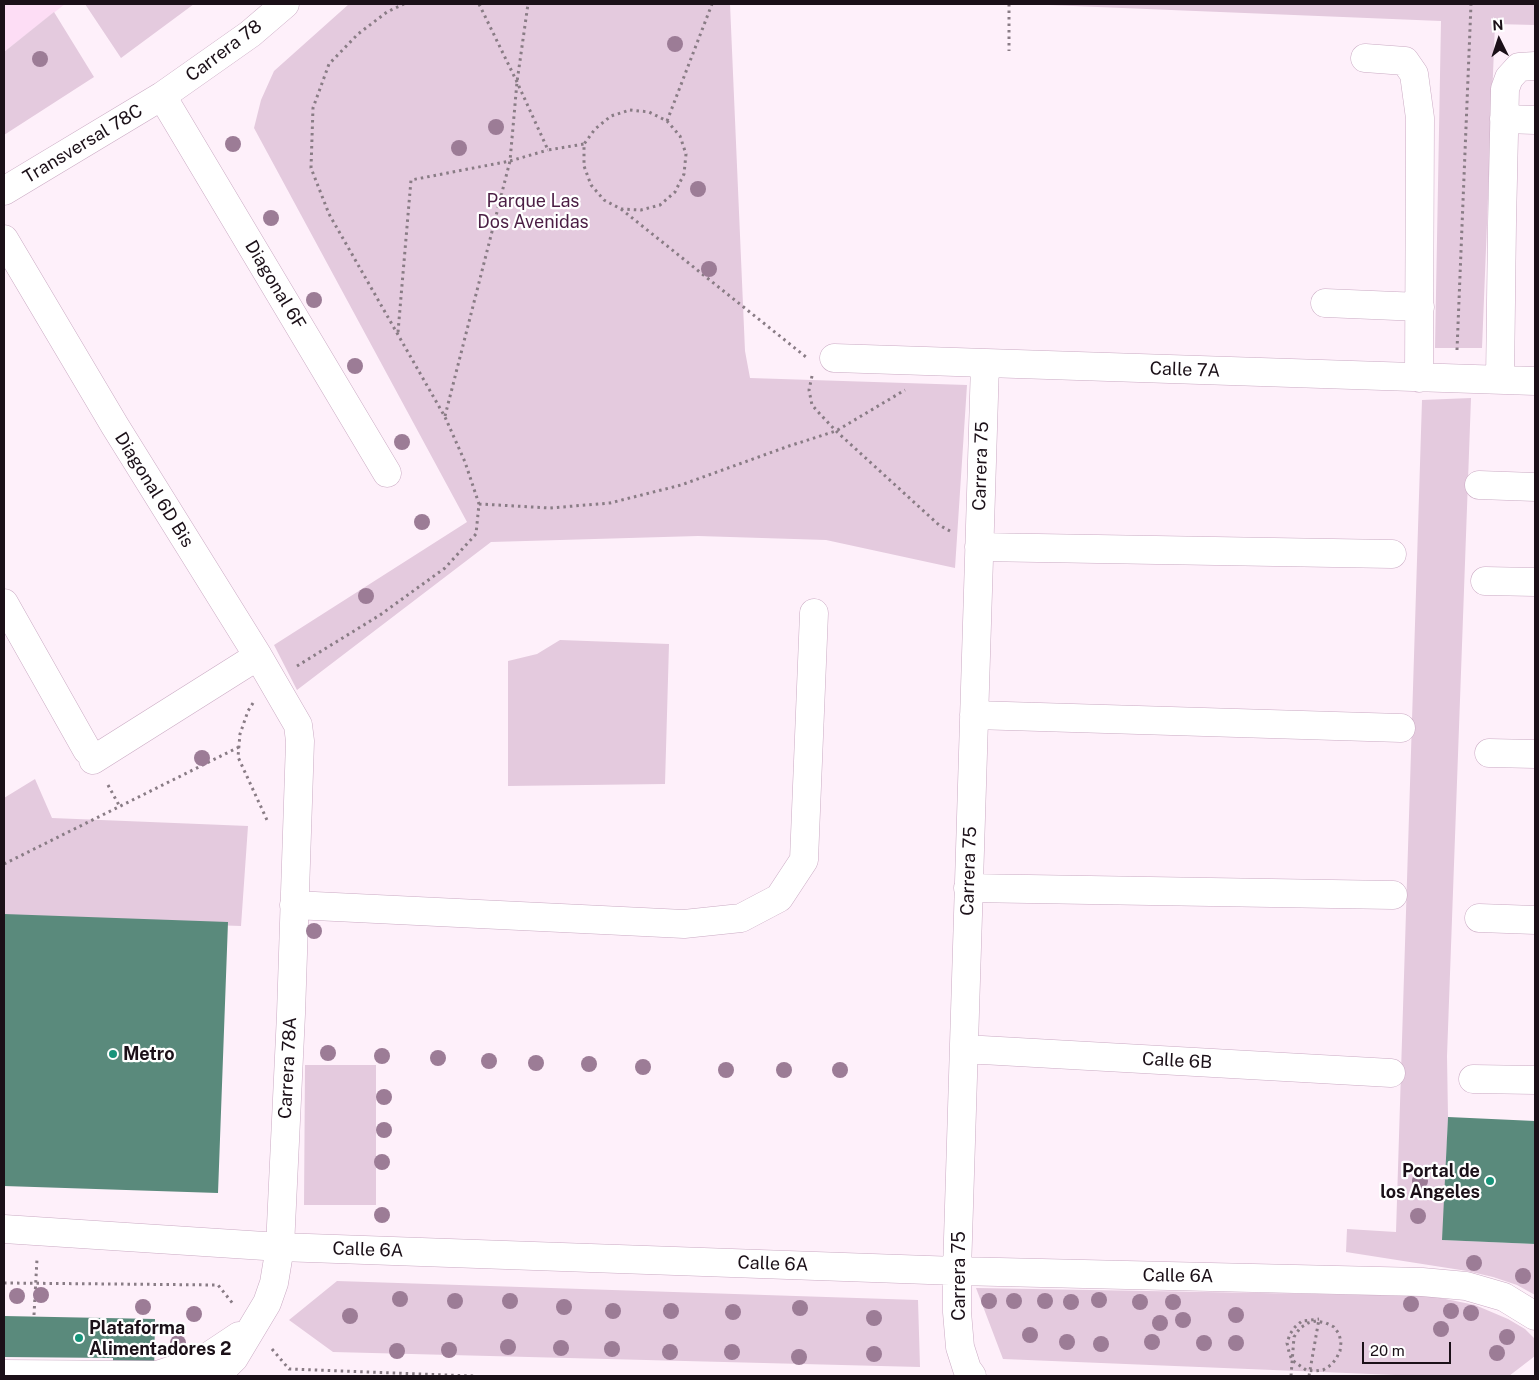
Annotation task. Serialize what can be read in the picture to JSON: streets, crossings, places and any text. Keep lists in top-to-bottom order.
{
  "streets": {
    "street": [
      "Carrera 78",
      "Transversal 78C",
      "Diagonal 6F",
      "Calle 7A",
      "Carrera 75",
      "Diagonal 6D Bis",
      "Calle 6B",
      "Carrera 78A",
      "Calle 6A"
    ]
  },
  "crossings": [
    ["Carrera 78", "Transversal 78C"],
    ["Carrera 78", "Diagonal 6F"],
    ["Transversal 78C", "Diagonal 6F"],
    ["Calle 7A", "Carrera 75"],
    ["Carrera 75", "Calle 6B"],
    ["Carrera 75", "Calle 6A"],
    ["Diagonal 6D Bis", "Carrera 78A"],
    ["Carrera 78A", "Calle 6A"]
  ],
  "parks": ["Parque Las Dos Avenidas"],
  "places": ["Metro", "Portal de los Angeles", "Plataforma Alimentadores 2"],
  "scale_bar": "20 m",
  "north": "top"
}
